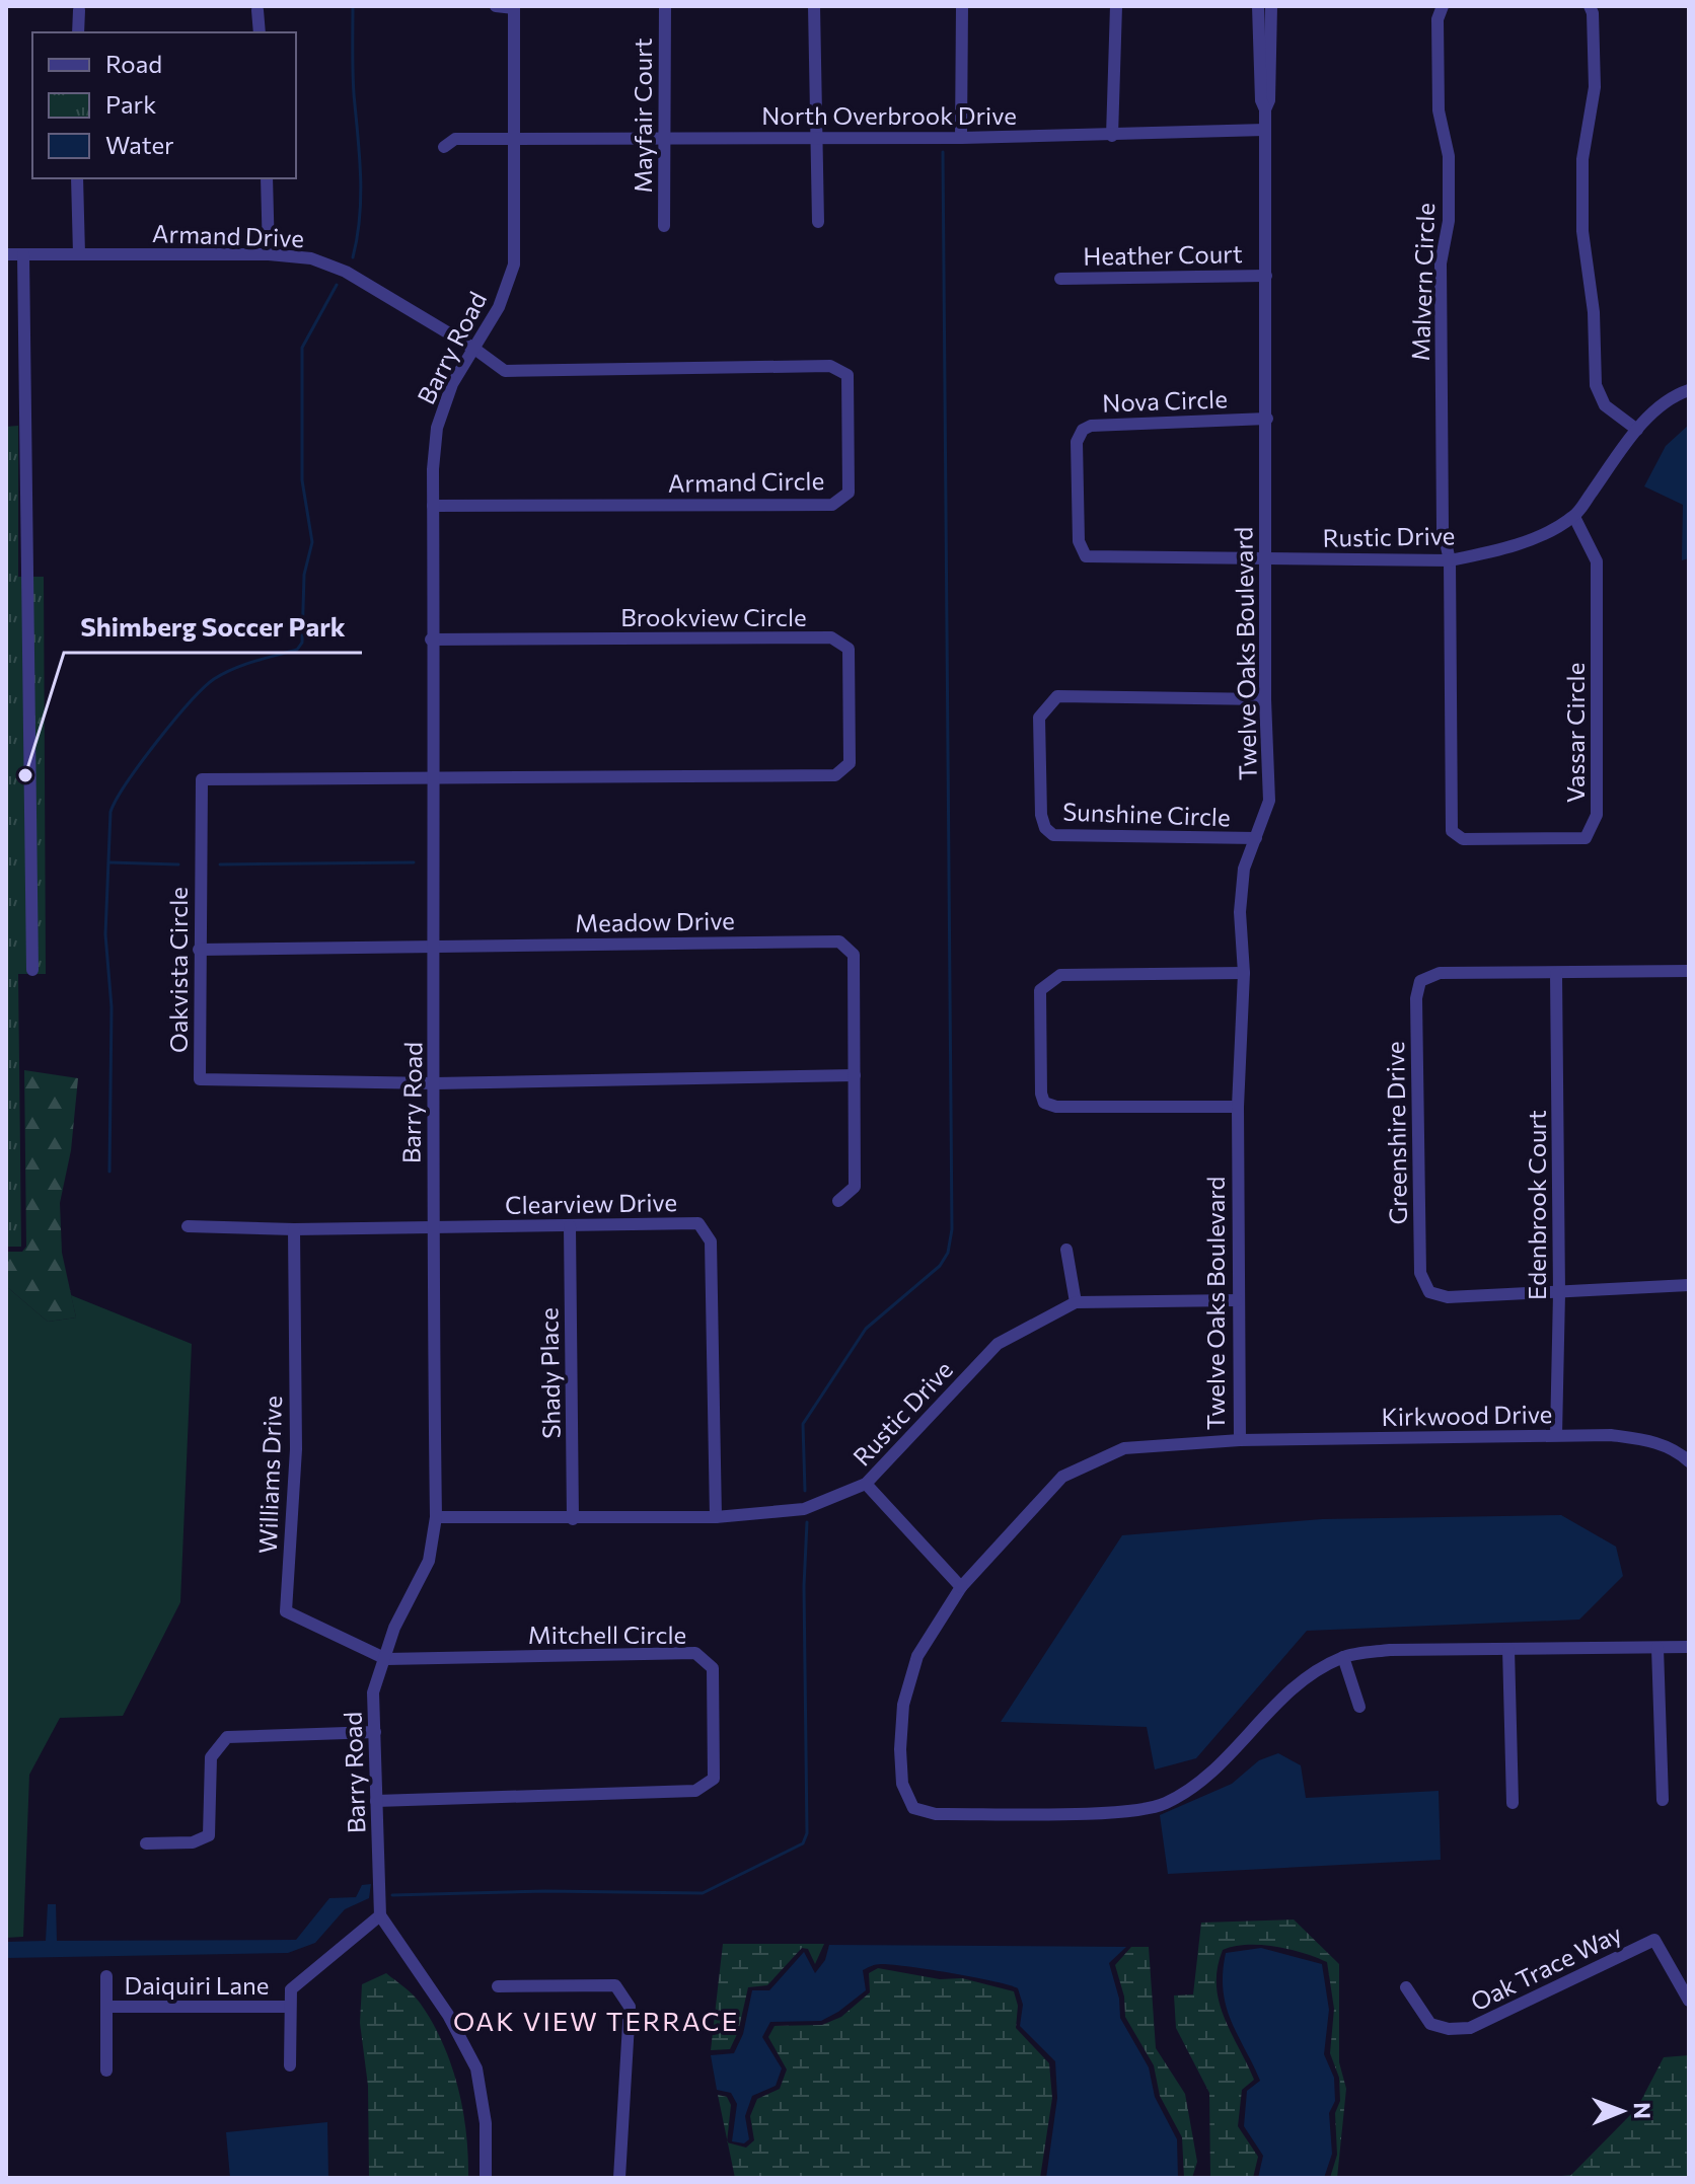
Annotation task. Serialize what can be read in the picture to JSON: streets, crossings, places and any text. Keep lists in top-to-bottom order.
{
  "streets": {
    "street": [
      "North Overbrook Drive",
      "Mayfair Court",
      "Armand Drive",
      "Heather Court",
      "Malvern Circle",
      "Barry Road",
      "Nova Circle",
      "Armand Circle",
      "Rustic Drive",
      "Brookview Circle",
      "Twelve Oaks Boulevard",
      "Vassar Circle",
      "Sunshine Circle",
      "Meadow Drive",
      "Oakvista Circle",
      "Greenshire Drive",
      "Clearview Drive",
      "Edenbrook Court",
      "Shady Place",
      "Kirkwood Drive",
      "Williams Drive",
      "Mitchell Circle",
      "Oak Trace Way",
      "Daiquiri Lane"
    ]
  },
  "crossings": [
    ["North Overbrook Drive", "Mayfair Court"],
    ["North Overbrook Drive", "Barry Road"],
    ["North Overbrook Drive", "Twelve Oaks Boulevard"],
    ["Armand Drive", "Barry Road"],
    ["Armand Drive", "Armand Circle"],
    ["Heather Court", "Twelve Oaks Boulevard"],
    ["Malvern Circle", "Rustic Drive"],
    ["Malvern Circle", "Vassar Circle"],
    ["Barry Road", "Armand Circle"],
    ["Barry Road", "Rustic Drive"],
    ["Barry Road", "Brookview Circle"],
    ["Barry Road", "Meadow Drive"],
    ["Barry Road", "Oakvista Circle"],
    ["Barry Road", "Clearview Drive"],
    ["Barry Road", "Williams Drive"],
    ["Barry Road", "Mitchell Circle"],
    ["Nova Circle", "Rustic Drive"],
    ["Nova Circle", "Twelve Oaks Boulevard"],
    ["Rustic Drive", "Twelve Oaks Boulevard"],
    ["Rustic Drive", "Vassar Circle"],
    ["Rustic Drive", "Clearview Drive"],
    ["Rustic Drive", "Shady Place"],
    ["Brookview Circle", "Oakvista Circle"],
    ["Twelve Oaks Boulevard", "Sunshine Circle"],
    ["Twelve Oaks Boulevard", "Kirkwood Drive"],
    ["Meadow Drive", "Oakvista Circle"],
    ["Greenshire Drive", "Edenbrook Court"],
    ["Clearview Drive", "Shady Place"],
    ["Clearview Drive", "Williams Drive"],
    ["Edenbrook Court", "Kirkwood Drive"],
    ["Williams Drive", "Mitchell Circle"]
  ],
  "districts": ["OAK VIEW TERRACE"],
  "places": ["Shimberg Soccer Park"],
  "legend": ["Road", "Park", "Water"],
  "north": "right"
}
